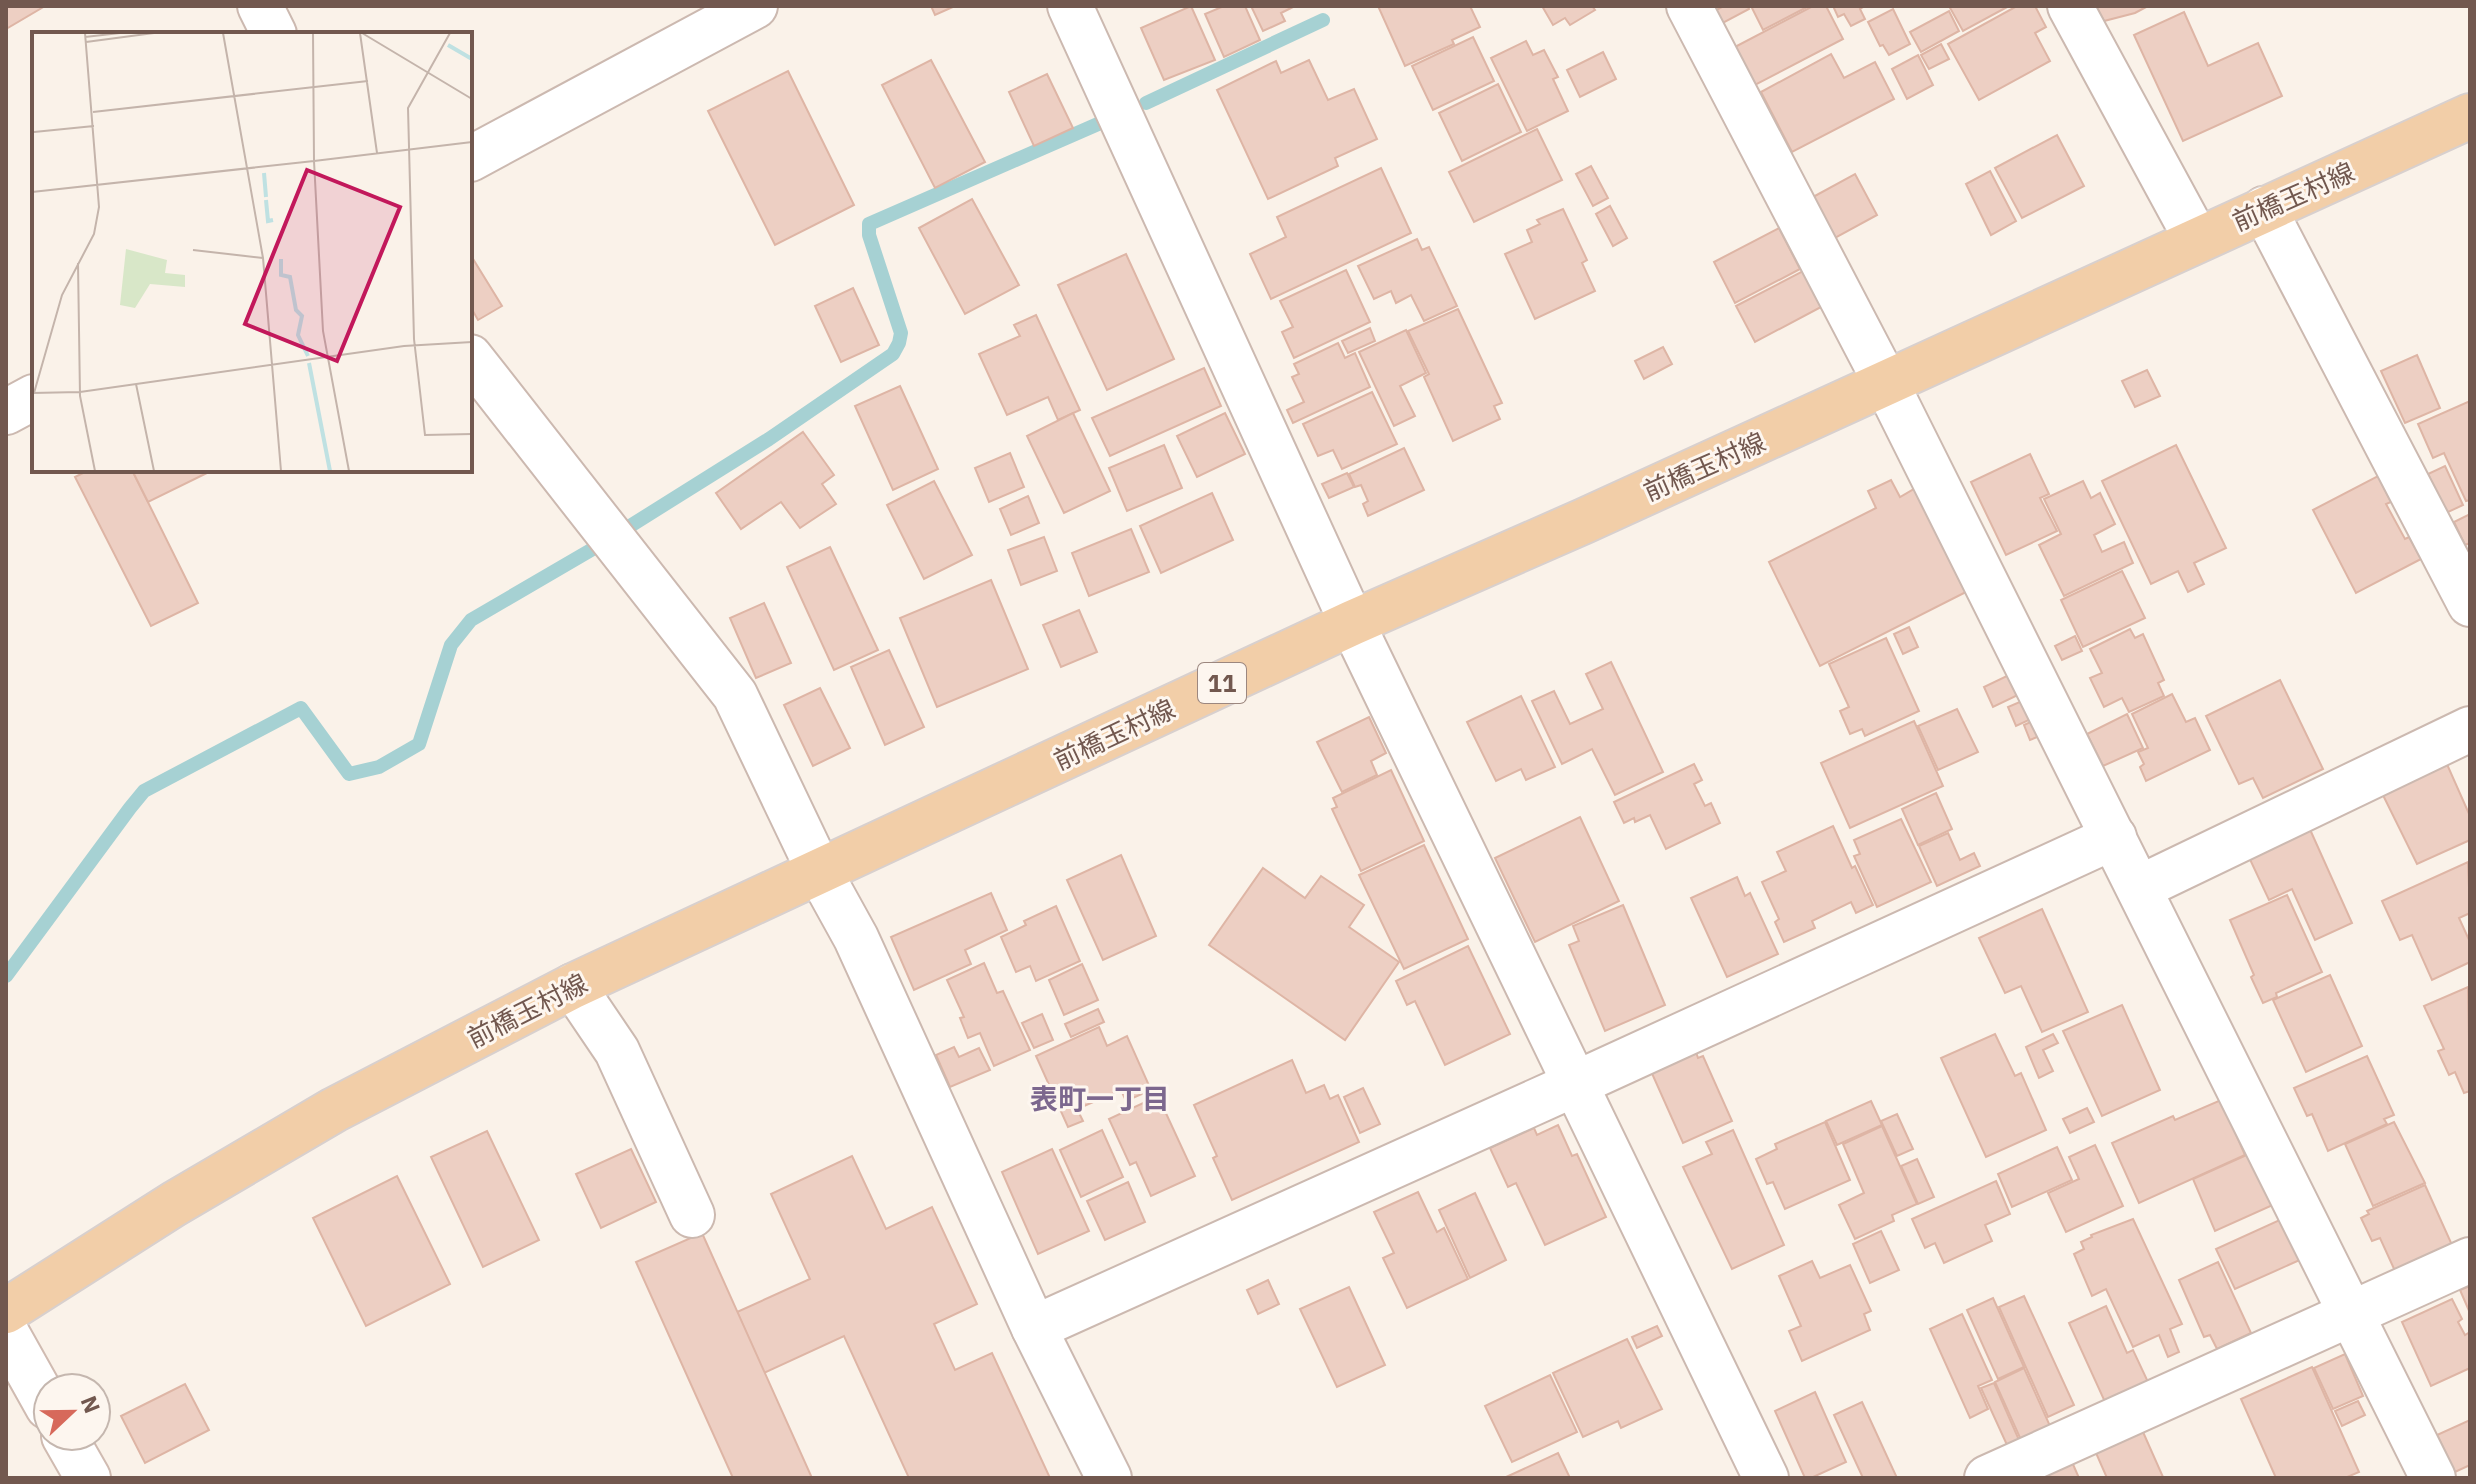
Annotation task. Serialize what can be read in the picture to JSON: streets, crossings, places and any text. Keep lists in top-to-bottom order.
{
  "streets": {
    "main road": ["前橋玉村線", "11"]
  },
  "districts": ["表町一丁目"],
  "north": "right"
}
